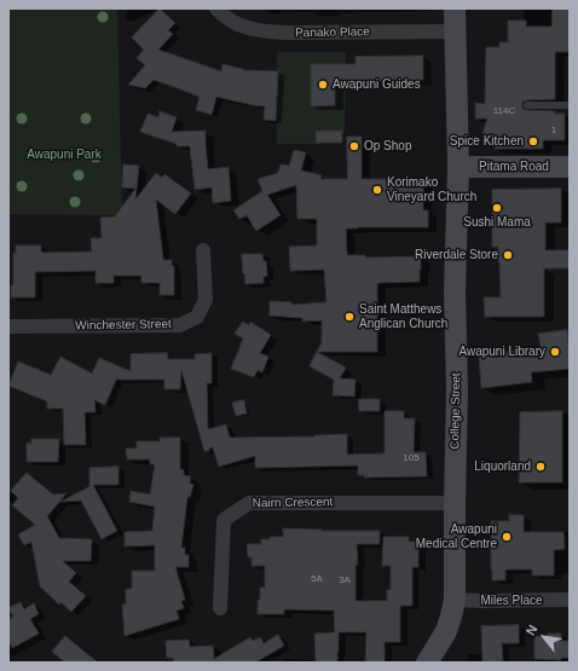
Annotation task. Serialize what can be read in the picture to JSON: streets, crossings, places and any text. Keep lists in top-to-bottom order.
{
  "streets": {
    "main road": ["Pitama Road", "College Street"],
    "street": [
      "Panako Place",
      "Winchester Street",
      "Nairn Crescent",
      "Miles Place"
    ]
  },
  "crossings": [
    ["Panako Place", "College Street"],
    ["Pitama Road", "College Street"],
    ["College Street", "Nairn Crescent"],
    ["College Street", "Miles Place"]
  ],
  "parks": ["Awapuni Park"],
  "places": [
    "Awapuni Guides",
    "Spice Kitchen",
    "Op Shop",
    "Korimako Vineyard Church",
    "Sushi Mama",
    "Riverdale Store",
    "Saint Matthews Anglican Church",
    "Awapuni Library",
    "Liquorland",
    "Awapuni Medical Centre"
  ],
  "house_numbers": [
    "114C",
    "1",
    "105",
    "5A",
    "3A"
  ],
  "north": "top left"
}
